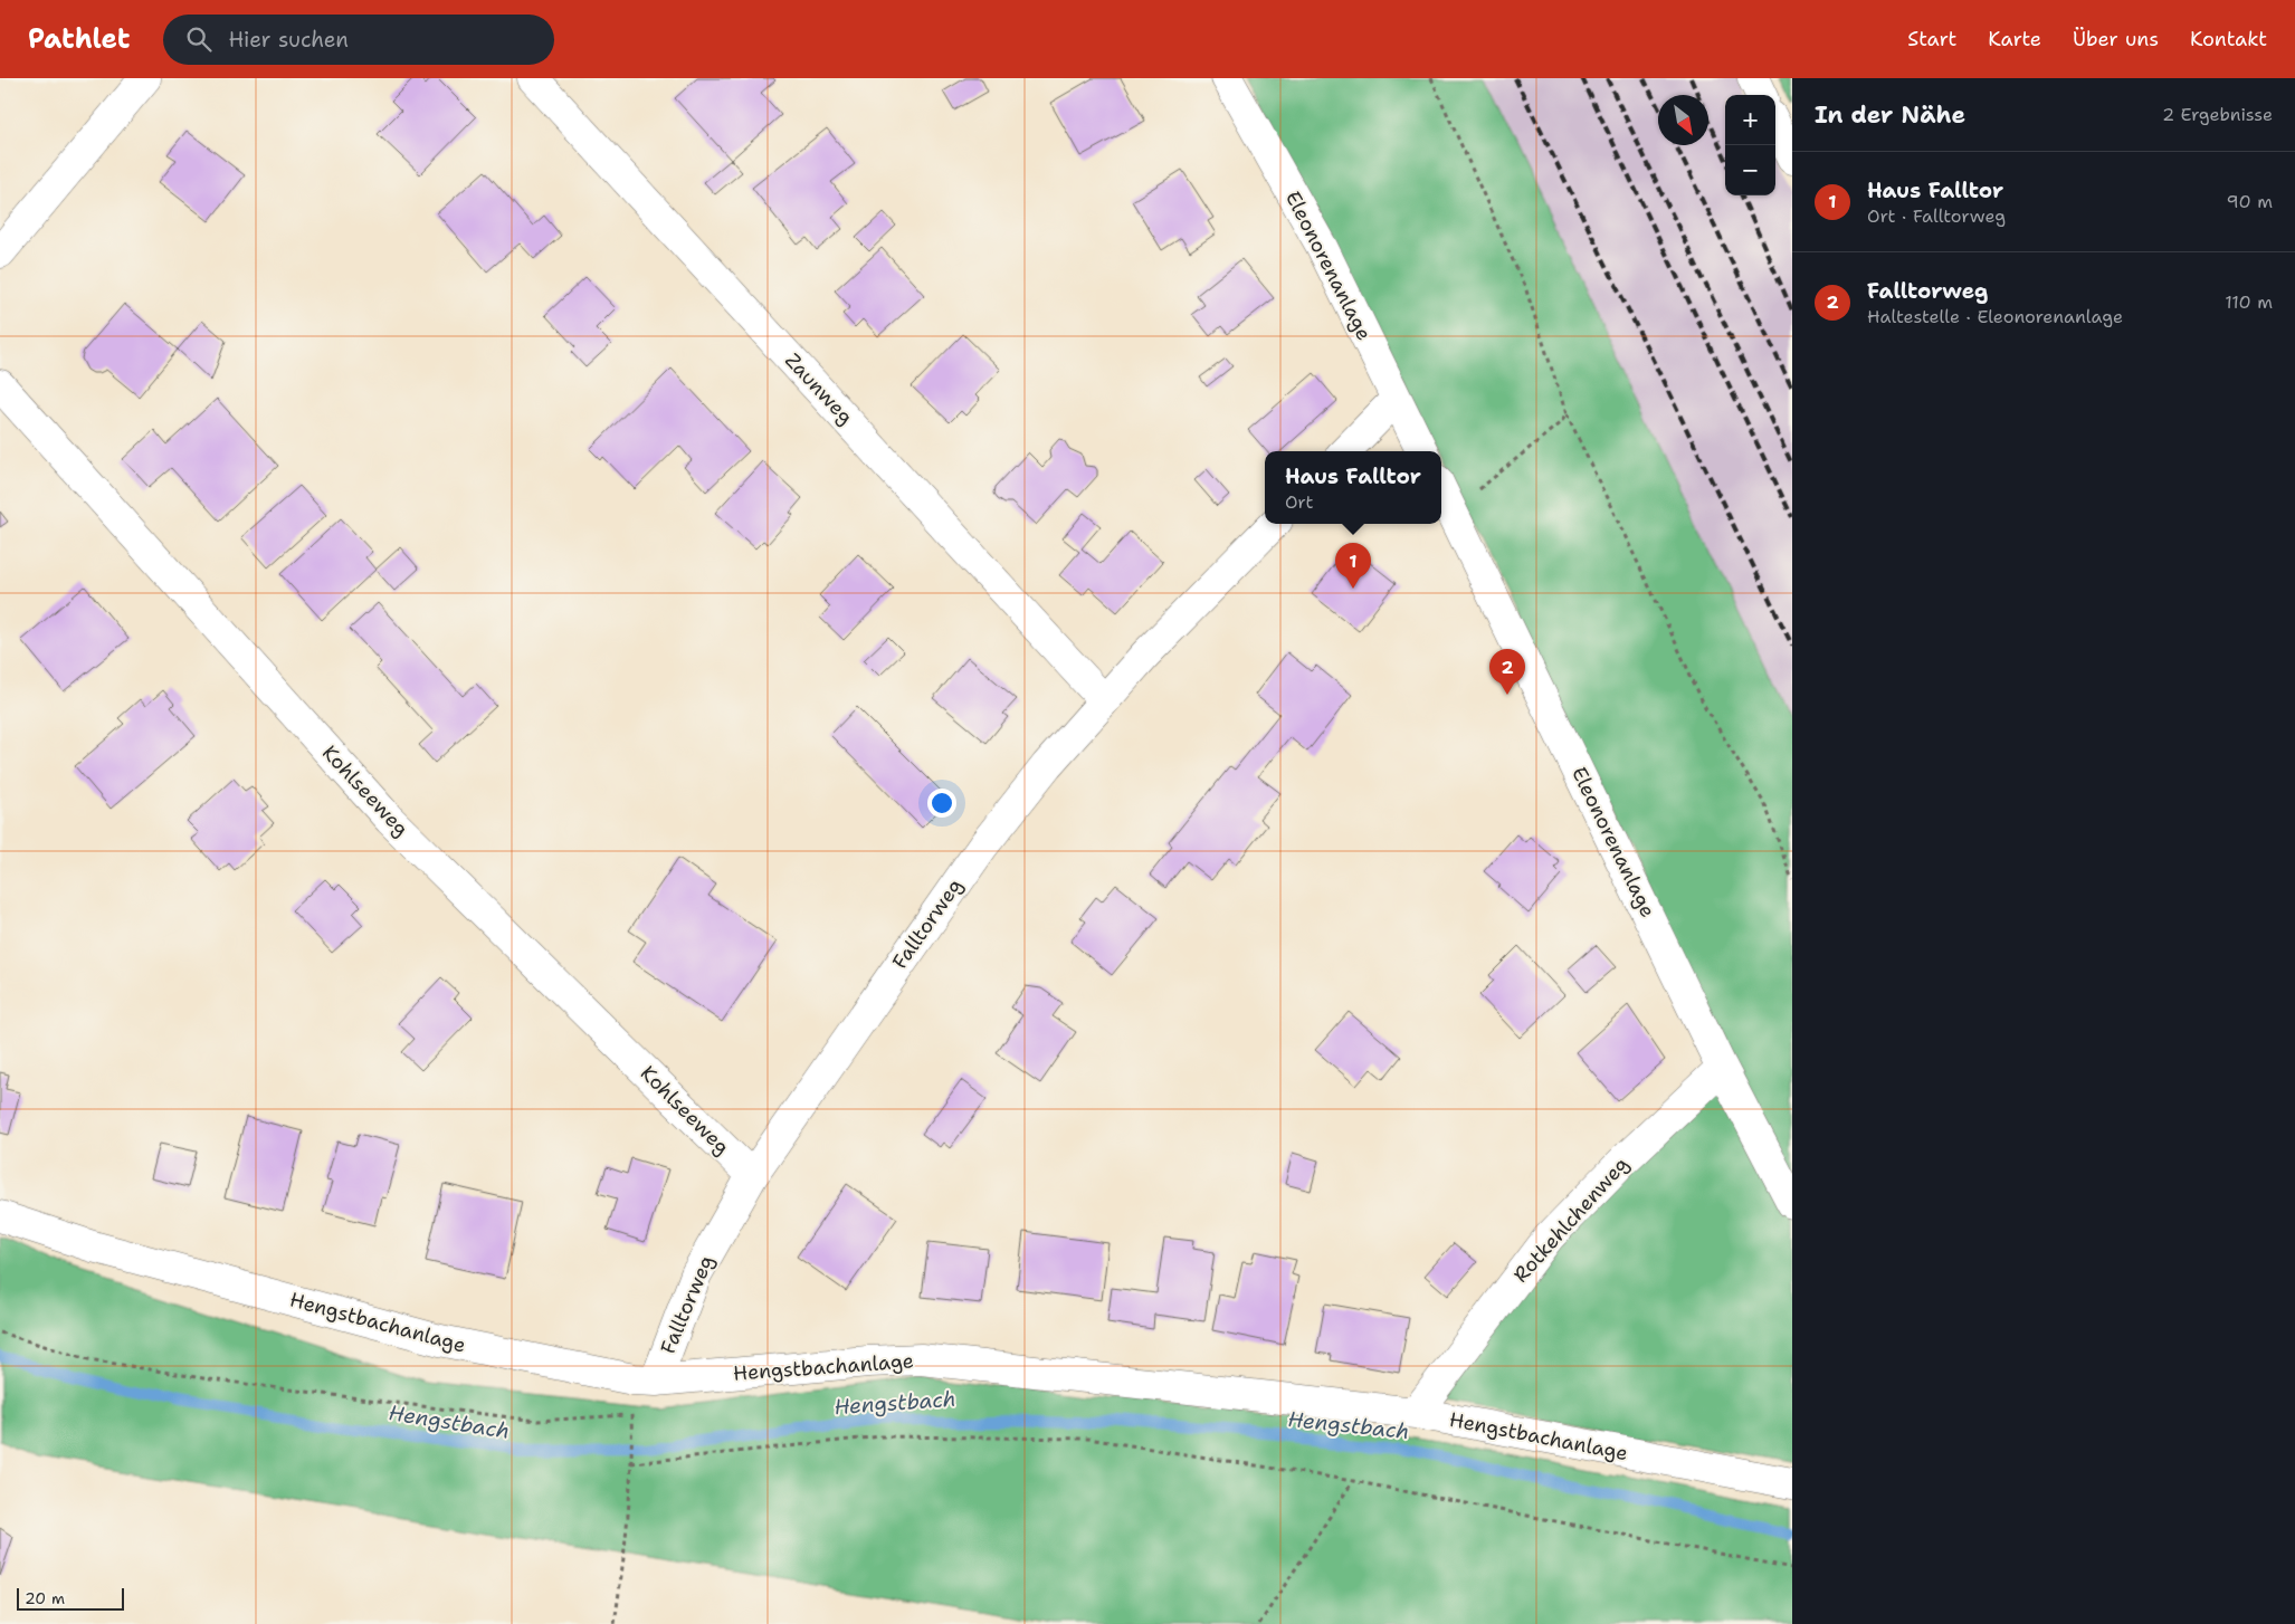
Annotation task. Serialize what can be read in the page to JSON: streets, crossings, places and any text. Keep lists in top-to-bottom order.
{
  "streets": {
    "street": [
      "Eleonorenanlage",
      "Zaunweg",
      "Kohlseeweg",
      "Falltorweg",
      "Rotkehlchenweg",
      "Hengstbachanlage"
    ]
  },
  "crossings": [
    ["Eleonorenanlage", "Rotkehlchenweg"],
    ["Zaunweg", "Falltorweg"],
    ["Kohlseeweg", "Falltorweg"],
    ["Falltorweg", "Hengstbachanlage"],
    ["Rotkehlchenweg", "Hengstbachanlage"]
  ],
  "water": ["Hengstbach"],
  "scale_bar": "20 m",
  "north": "bottom right",
  "page": {
    "header": "Pathlet",
    "search": "Hier suchen",
    "nav": [
      "Start",
      "Karte",
      "Über uns",
      "Kontakt"
    ],
    "heading": ["In der Nähe", "2 Ergebnisse"],
    "map_buttons": ["+", "−"],
    "list": [
      {
        "mark": "1",
        "name": "Haus Falltor",
        "note": "Ort · Falltorweg",
        "value": "90 m"
      },
      {
        "mark": "2",
        "name": "Falltorweg",
        "note": "Haltestelle · Eleonorenanlage",
        "value": "110 m"
      }
    ],
    "popup": ["Haus Falltor", "Ort"],
    "pins": ["1", "2"],
    "scale": "20 m"
  }
}
